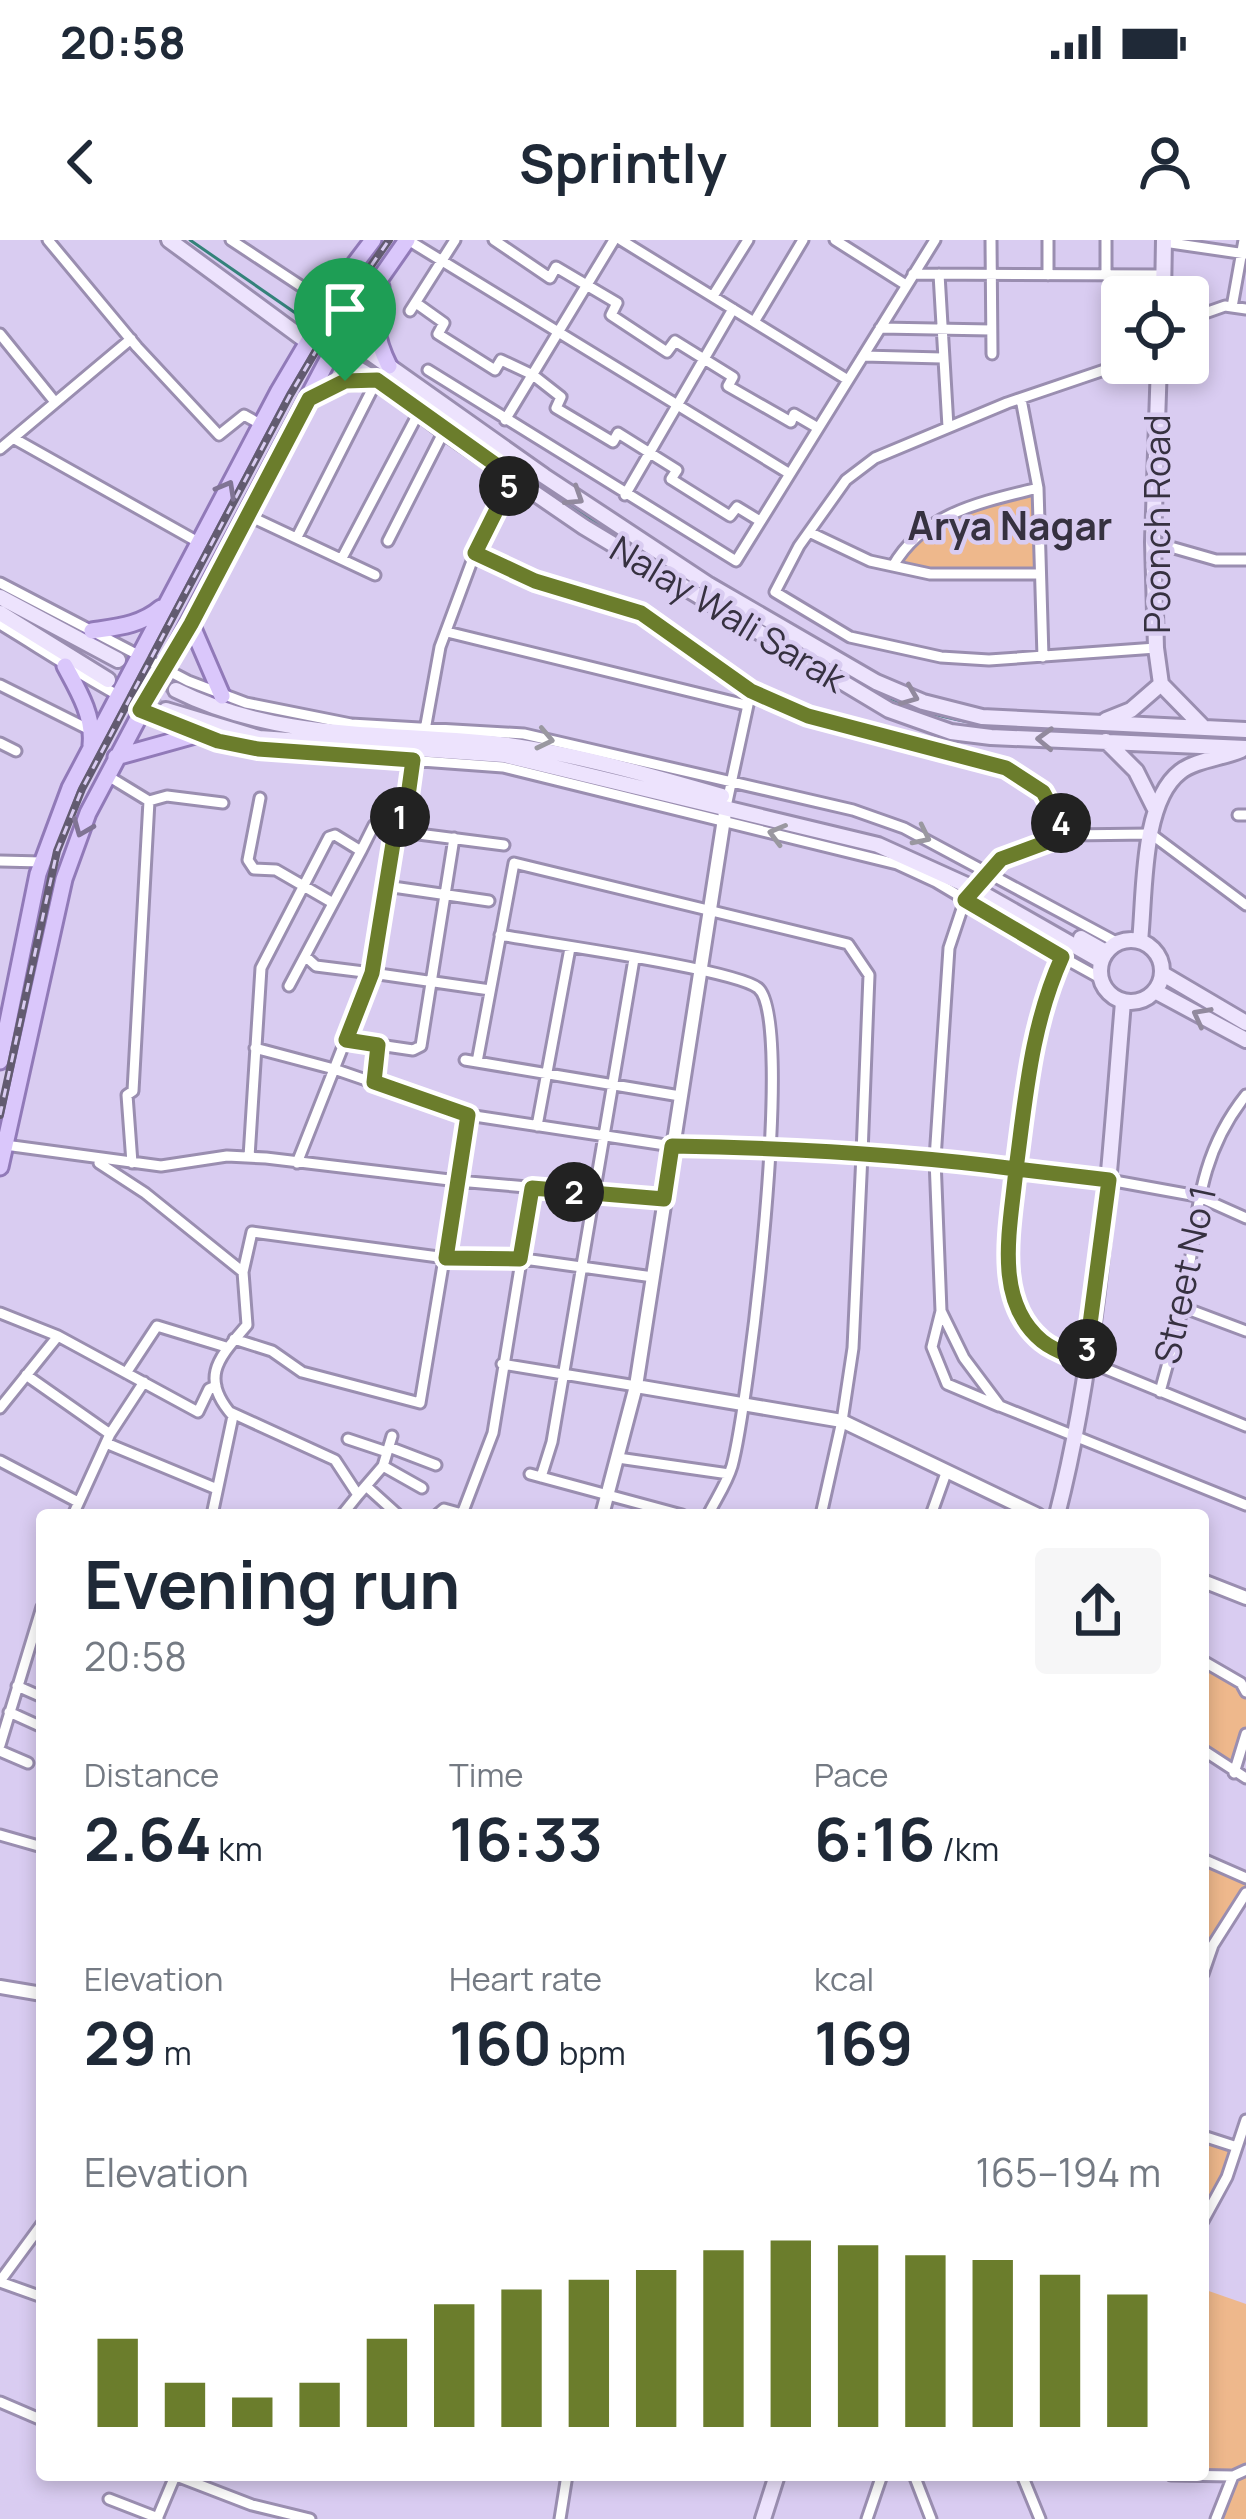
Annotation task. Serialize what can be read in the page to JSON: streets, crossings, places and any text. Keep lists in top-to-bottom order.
{
  "streets": {
    "main road": ["Poonch Road", "Nalay Wali Sarak"],
    "street": ["Street No 1"]
  },
  "crossings": [
    ["Poonch Road", "Nalay Wali Sarak"]
  ],
  "districts": ["Arya Nagar"],
  "page": {
    "status": "20:58",
    "header": "Sprintly",
    "pins": [
      "5",
      "1",
      "4",
      "2",
      "3"
    ],
    "heading": ["Evening run", "20:58"],
    "stats": [
      ["Distance", "2.64 km"],
      ["Time", "16:33"],
      ["Pace", "6:16 /km"],
      ["Elevation", "29 m"],
      ["Heart rate", "160 bpm"],
      ["kcal", "169"]
    ],
    "chart": ["Elevation", "165–194 m"]
  }
}
